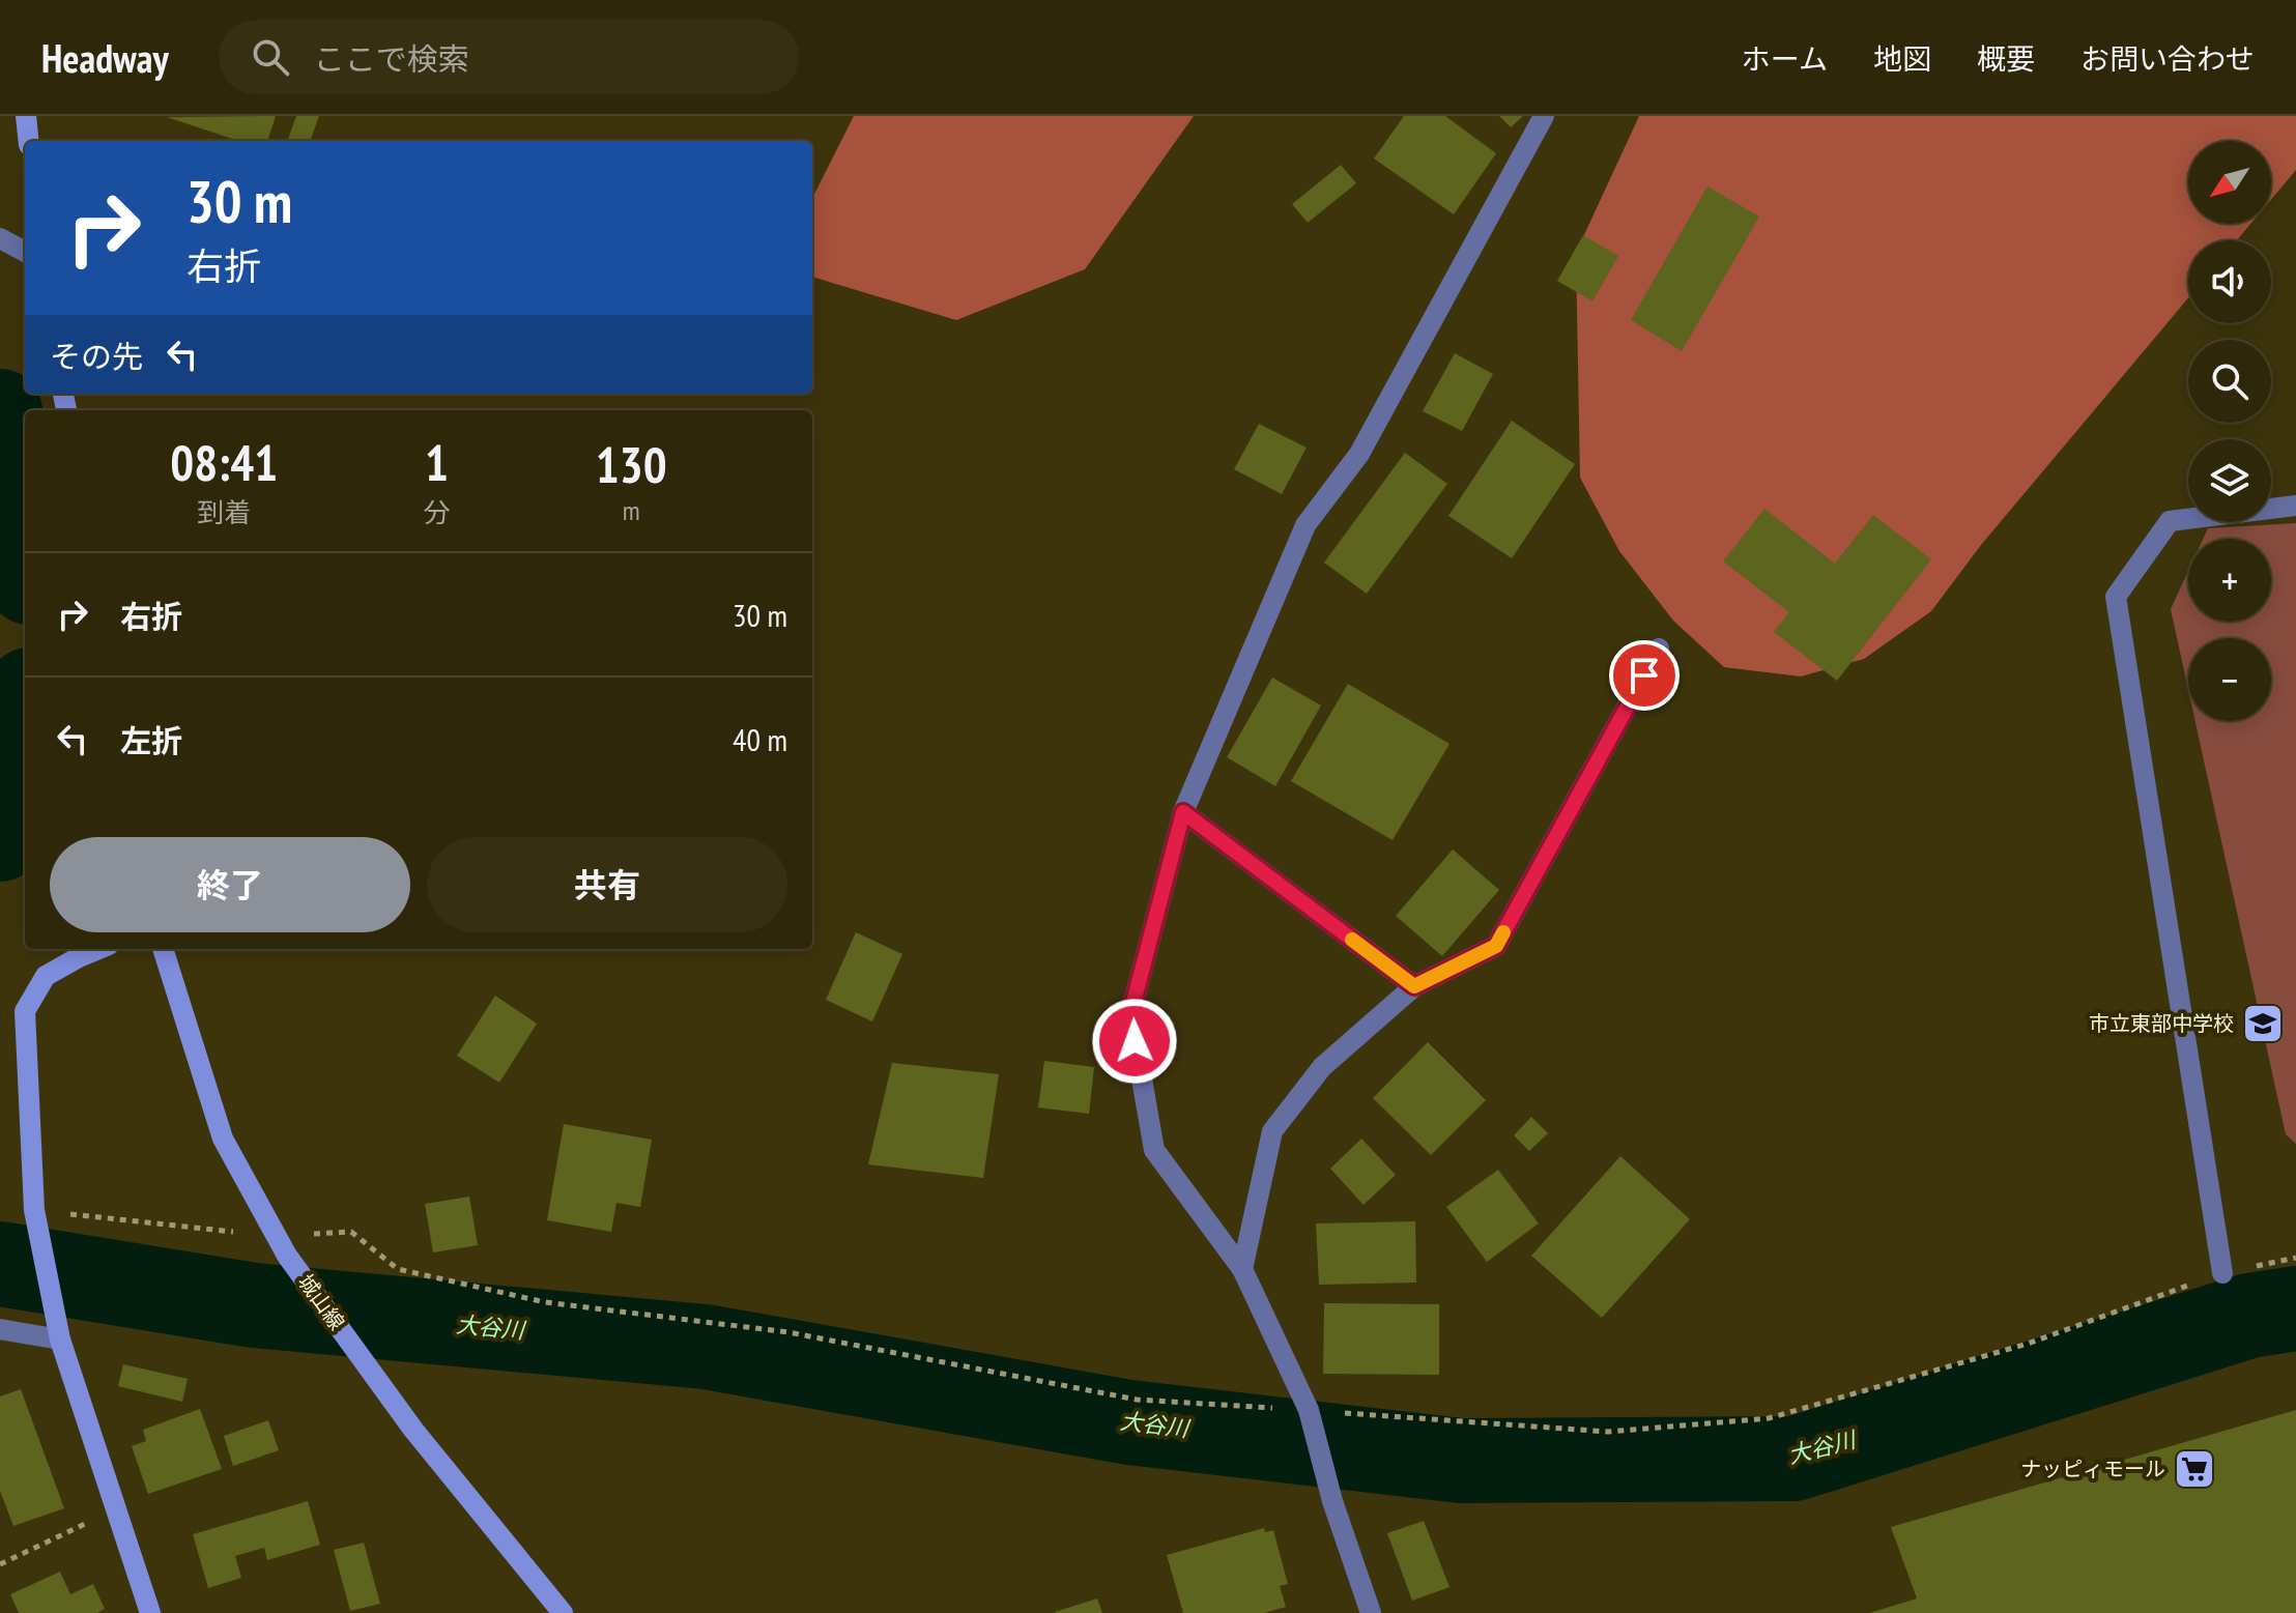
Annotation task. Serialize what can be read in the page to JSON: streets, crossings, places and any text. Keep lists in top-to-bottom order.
{
  "streets": {
    "main road": ["城山線"]
  },
  "water": ["大谷川"],
  "places": {
    "school or university": ["市立東部中学校"],
    "supermarket": ["ナッピィモール"]
  },
  "north": "bottom left",
  "page": {
    "header": "Headway",
    "search": "ここで検索",
    "nav": [
      "ホーム",
      "地図",
      "概要",
      "お問い合わせ"
    ],
    "map_buttons": ["+", "−"],
    "turn": ["30 m", "右折"],
    "then": "その先",
    "eta": [
      "08:41",
      "到着",
      "1",
      "分",
      "130",
      "m"
    ],
    "list": [
      {
        "name": "右折",
        "value": "30 m"
      },
      {
        "name": "左折",
        "value": "40 m"
      }
    ],
    "buttons": ["終了", "共有"]
  }
}
